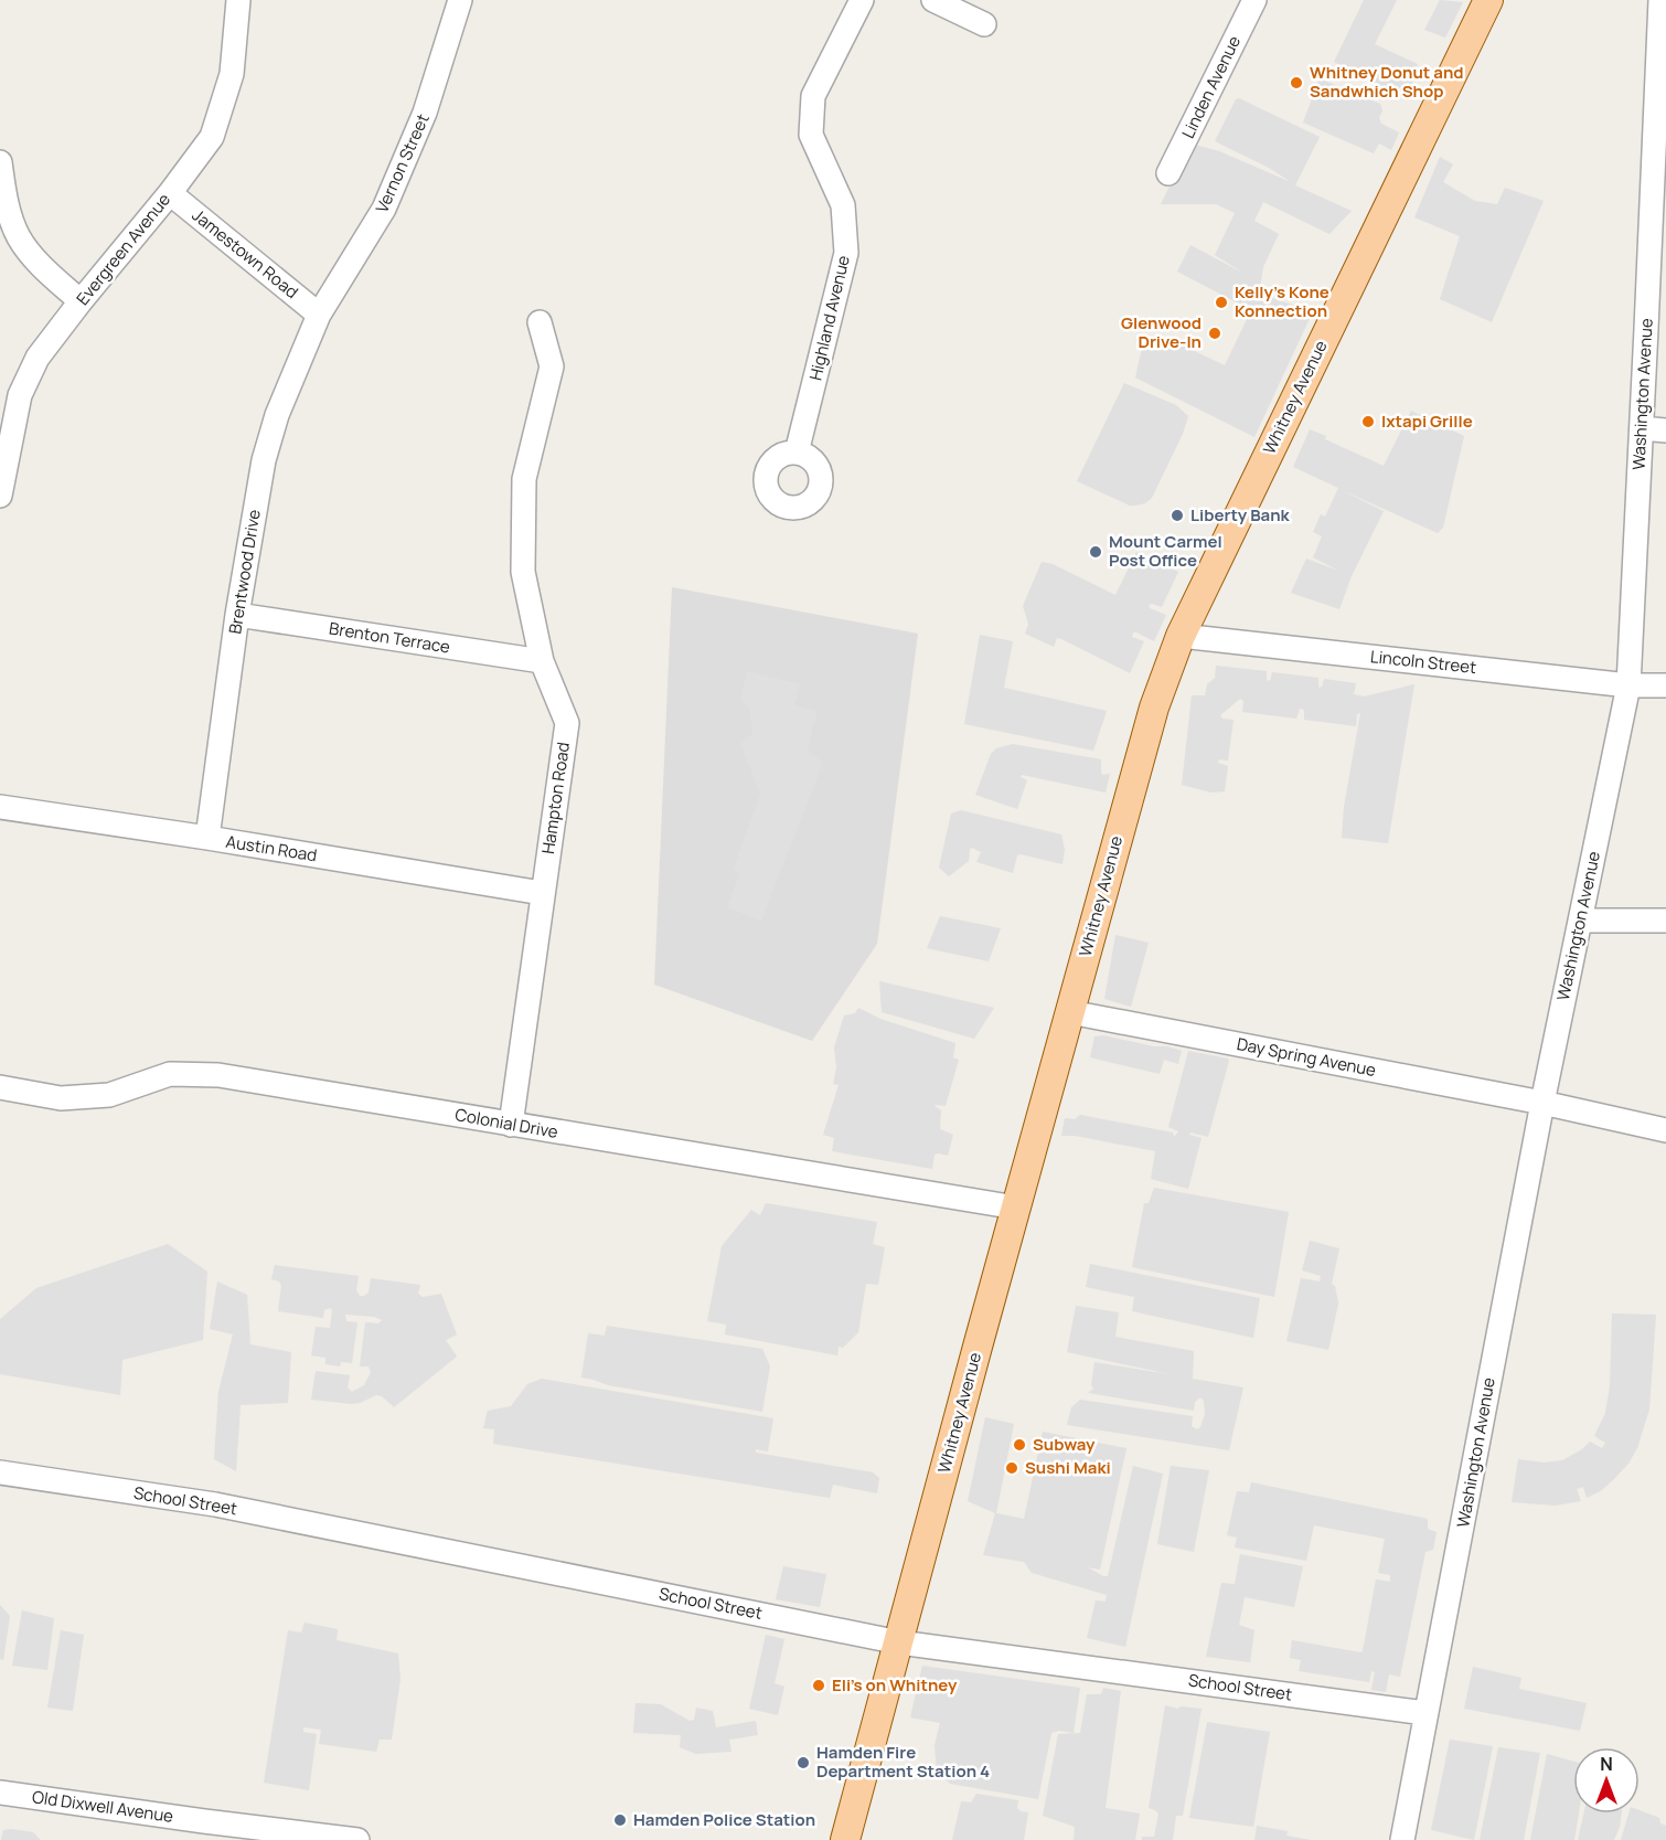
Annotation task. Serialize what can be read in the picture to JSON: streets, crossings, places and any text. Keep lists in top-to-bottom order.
{
  "streets": {
    "main road": ["Whitney Avenue"],
    "street": [
      "Linden Avenue",
      "Vernon Street",
      "Evergreen Avenue",
      "Jamestown Road",
      "Highland Avenue",
      "Washington Avenue",
      "Brentwood Drive",
      "Brenton Terrace",
      "Lincoln Street",
      "Hampton Road",
      "Austin Road",
      "Day Spring Avenue",
      "Colonial Drive",
      "School Street",
      "Old Dixwell Avenue"
    ]
  },
  "crossings": [
    ["Vernon Street", "Jamestown Road"],
    ["Vernon Street", "Brentwood Drive"],
    ["Evergreen Avenue", "Jamestown Road"],
    ["Jamestown Road", "Brentwood Drive"],
    ["Washington Avenue", "Lincoln Street"],
    ["Washington Avenue", "Day Spring Avenue"],
    ["Washington Avenue", "School Street"],
    ["Whitney Avenue", "Lincoln Street"],
    ["Whitney Avenue", "Day Spring Avenue"],
    ["Whitney Avenue", "Colonial Drive"],
    ["Whitney Avenue", "School Street"],
    ["Brentwood Drive", "Brenton Terrace"],
    ["Brentwood Drive", "Austin Road"],
    ["Brenton Terrace", "Hampton Road"],
    ["Hampton Road", "Austin Road"],
    ["Hampton Road", "Colonial Drive"]
  ],
  "places": [
    "Whitney Donut and Sandwhich Shop",
    "Kelly's Kone Konnection",
    "Glenwood Drive-In",
    "Ixtapi Grille",
    "Liberty Bank",
    "Mount Carmel Post Office",
    "Subway",
    "Sushi Maki",
    "Eli's on Whitney",
    "Hamden Fire Department Station 4",
    "Hamden Police Station"
  ],
  "north": "top"
}
